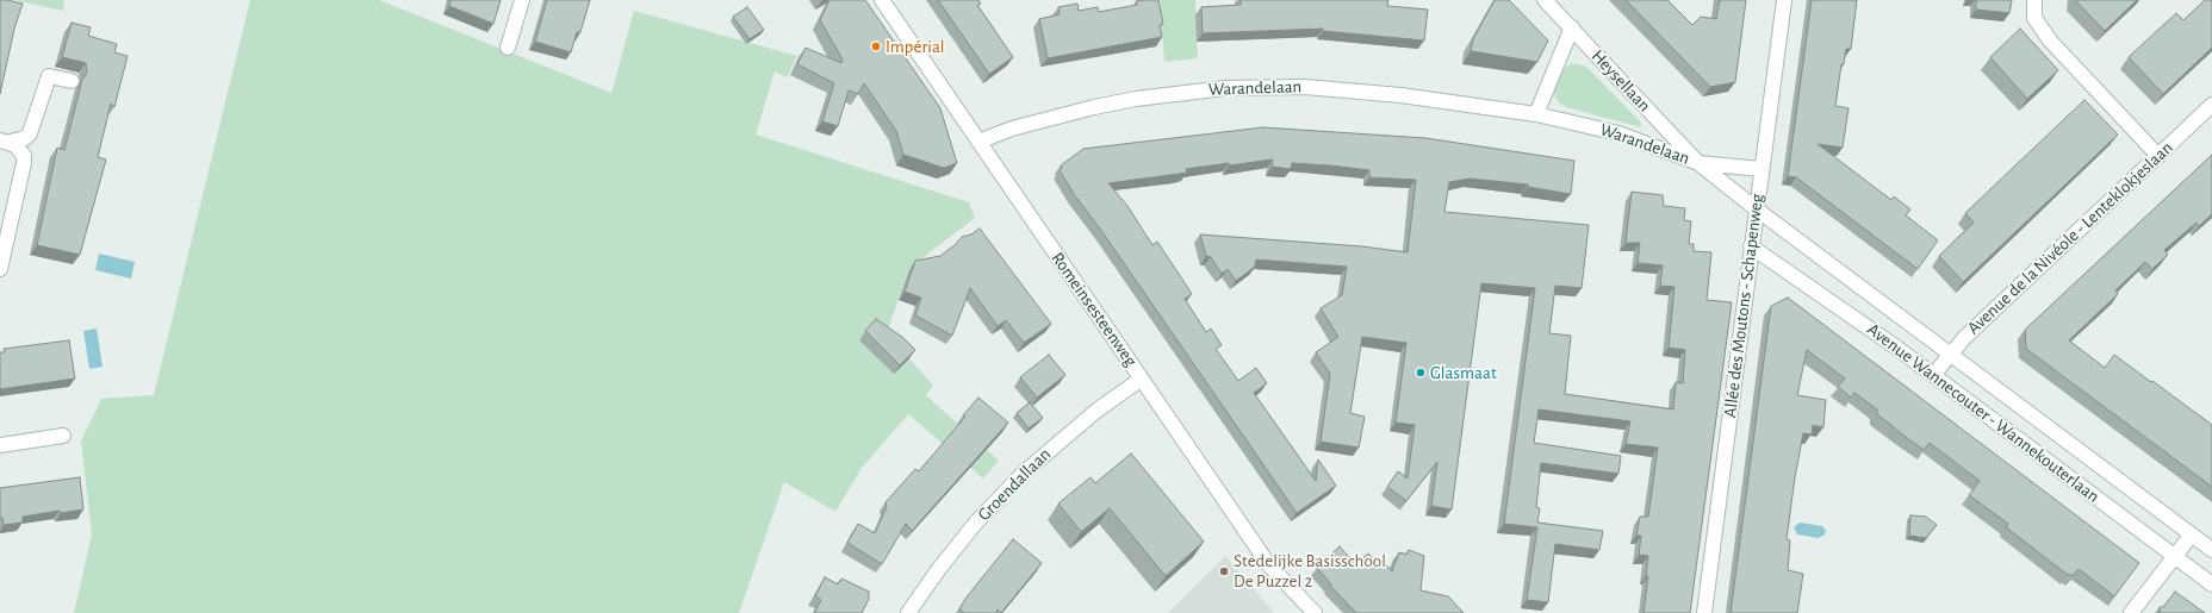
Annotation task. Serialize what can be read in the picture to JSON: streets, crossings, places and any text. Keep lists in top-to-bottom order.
{
  "streets": {
    "street": [
      "Heysellaan",
      "Warandelaan",
      "Avenue de la Nivéole - Lenteklokjeslaan",
      "Allée des Moutons - Schapenweg",
      "Romeinsesteenweg",
      "Avenue Wannecouter - Wannekouterlaan",
      "Groendallaan"
    ]
  },
  "crossings": [
    ["Heysellaan", "Warandelaan"],
    ["Warandelaan", "Allée des Moutons - Schapenweg"],
    ["Warandelaan", "Romeinsesteenweg"],
    ["Warandelaan", "Avenue Wannecouter - Wannekouterlaan"],
    ["Avenue de la Nivéole - Lenteklokjeslaan", "Avenue Wannecouter - Wannekouterlaan"],
    ["Allée des Moutons - Schapenweg", "Avenue Wannecouter - Wannekouterlaan"],
    ["Romeinsesteenweg", "Groendallaan"]
  ],
  "places": ["Impérial", "Glasmaat", "Stedelijke Basisschool De Puzzel 2"]
}
